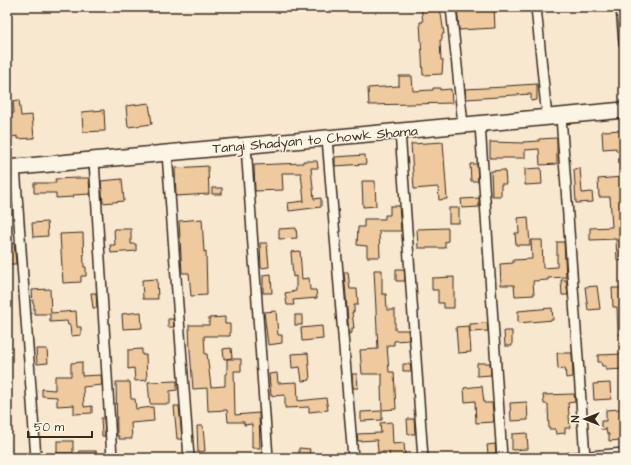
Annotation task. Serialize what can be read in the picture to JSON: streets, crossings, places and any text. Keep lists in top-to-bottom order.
{
  "streets": {
    "main road": ["Tangi Shadyan to Chowk Shama"]
  },
  "scale_bar": "50 m",
  "north": "left"
}
